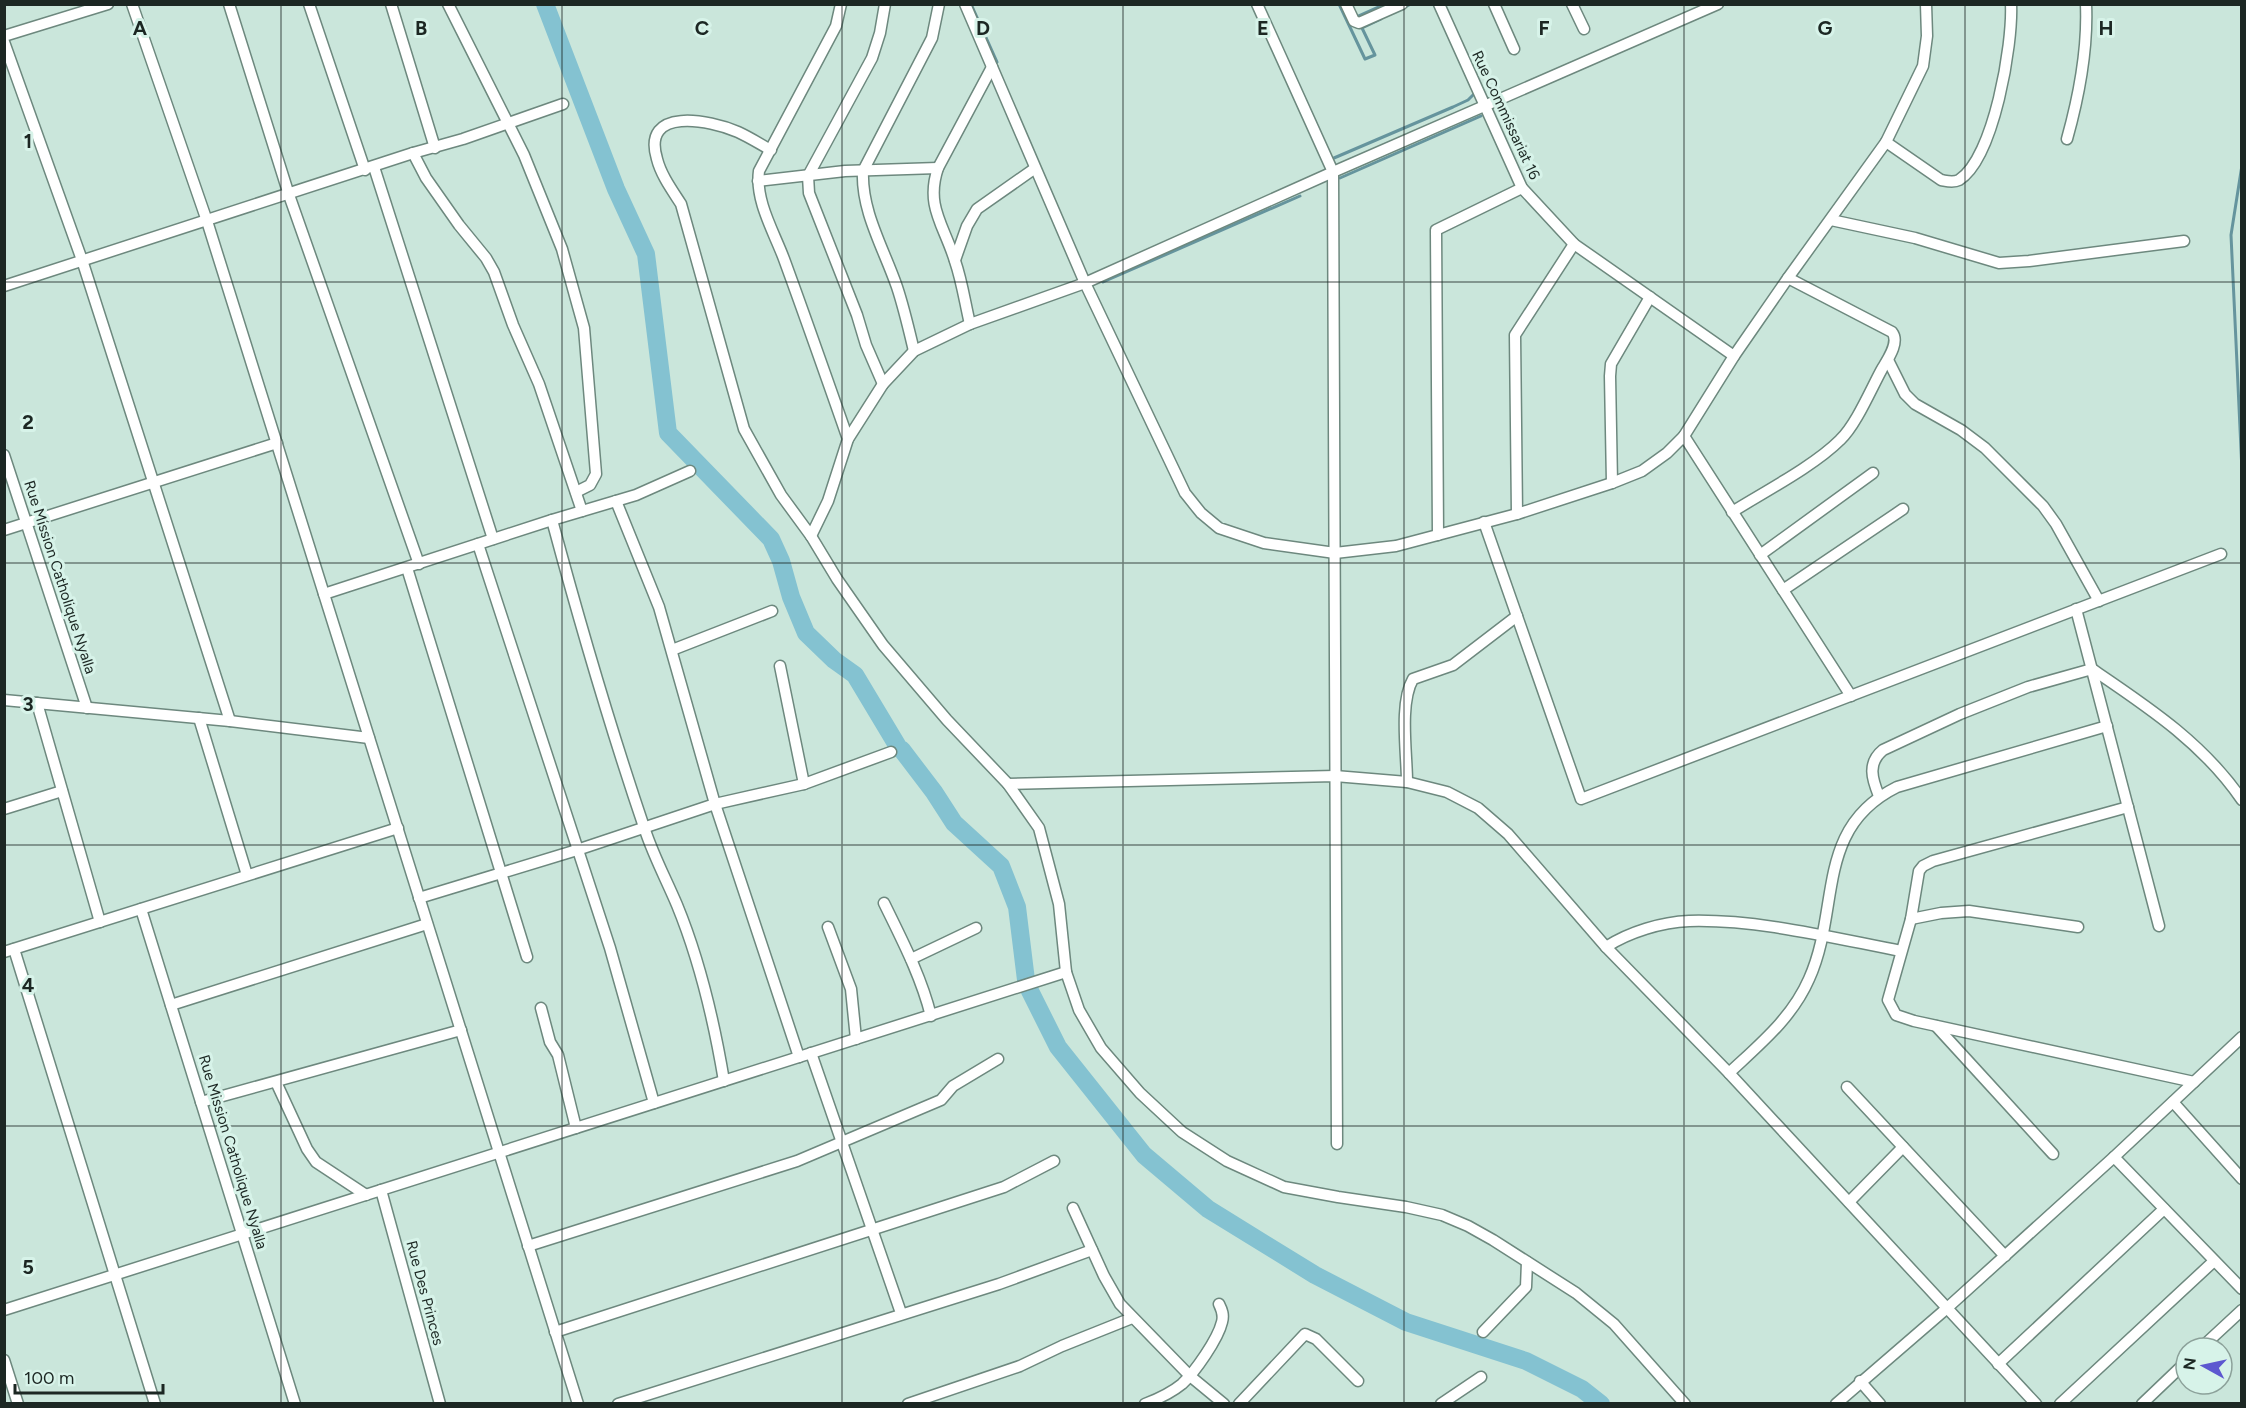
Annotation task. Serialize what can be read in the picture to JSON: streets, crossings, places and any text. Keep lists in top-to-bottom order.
{
  "streets": {
    "street": ["Rue Commissariat 16", "Rue Mission Catholique Nyalla", "Rue Des Princes"]
  },
  "scale_bar": "100 m",
  "north": "left",
  "grid": {
    "columns": [
      "A",
      "B",
      "C",
      "D",
      "E",
      "F",
      "G",
      "H"
    ],
    "rows": [
      "1",
      "2",
      "3",
      "4",
      "5"
    ]
  }
}
